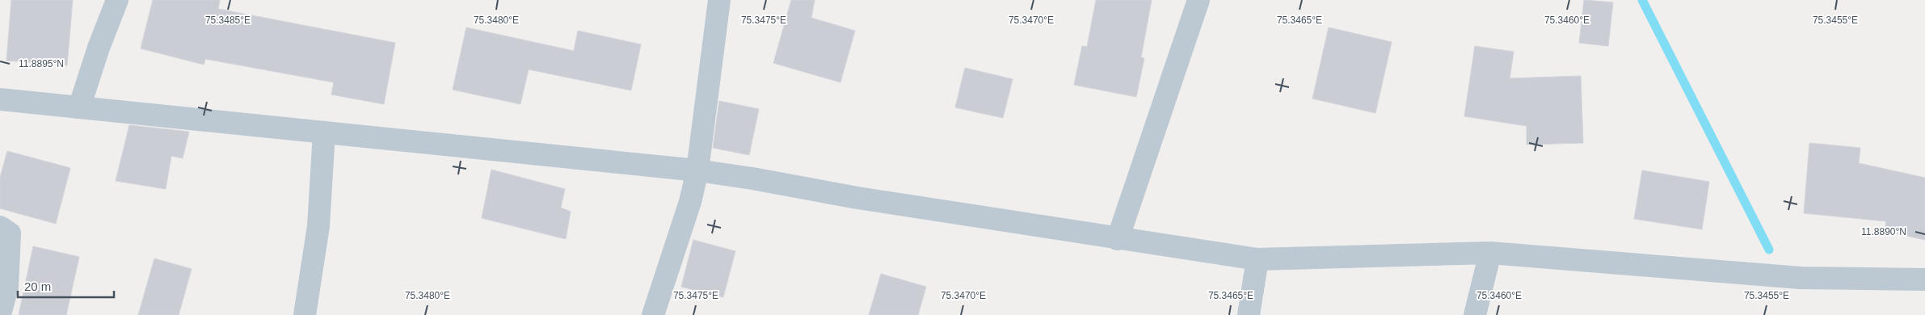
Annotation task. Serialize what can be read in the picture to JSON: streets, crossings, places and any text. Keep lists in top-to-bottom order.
{
  "scale_bar": "20 m",
  "coordinates": [
    "75.3485°E",
    "75.3480°E",
    "75.3475°E",
    "75.3470°E",
    "75.3465°E",
    "75.3460°E",
    "75.3455°E",
    "11.8895°N",
    "11.8890°N"
  ]
}
